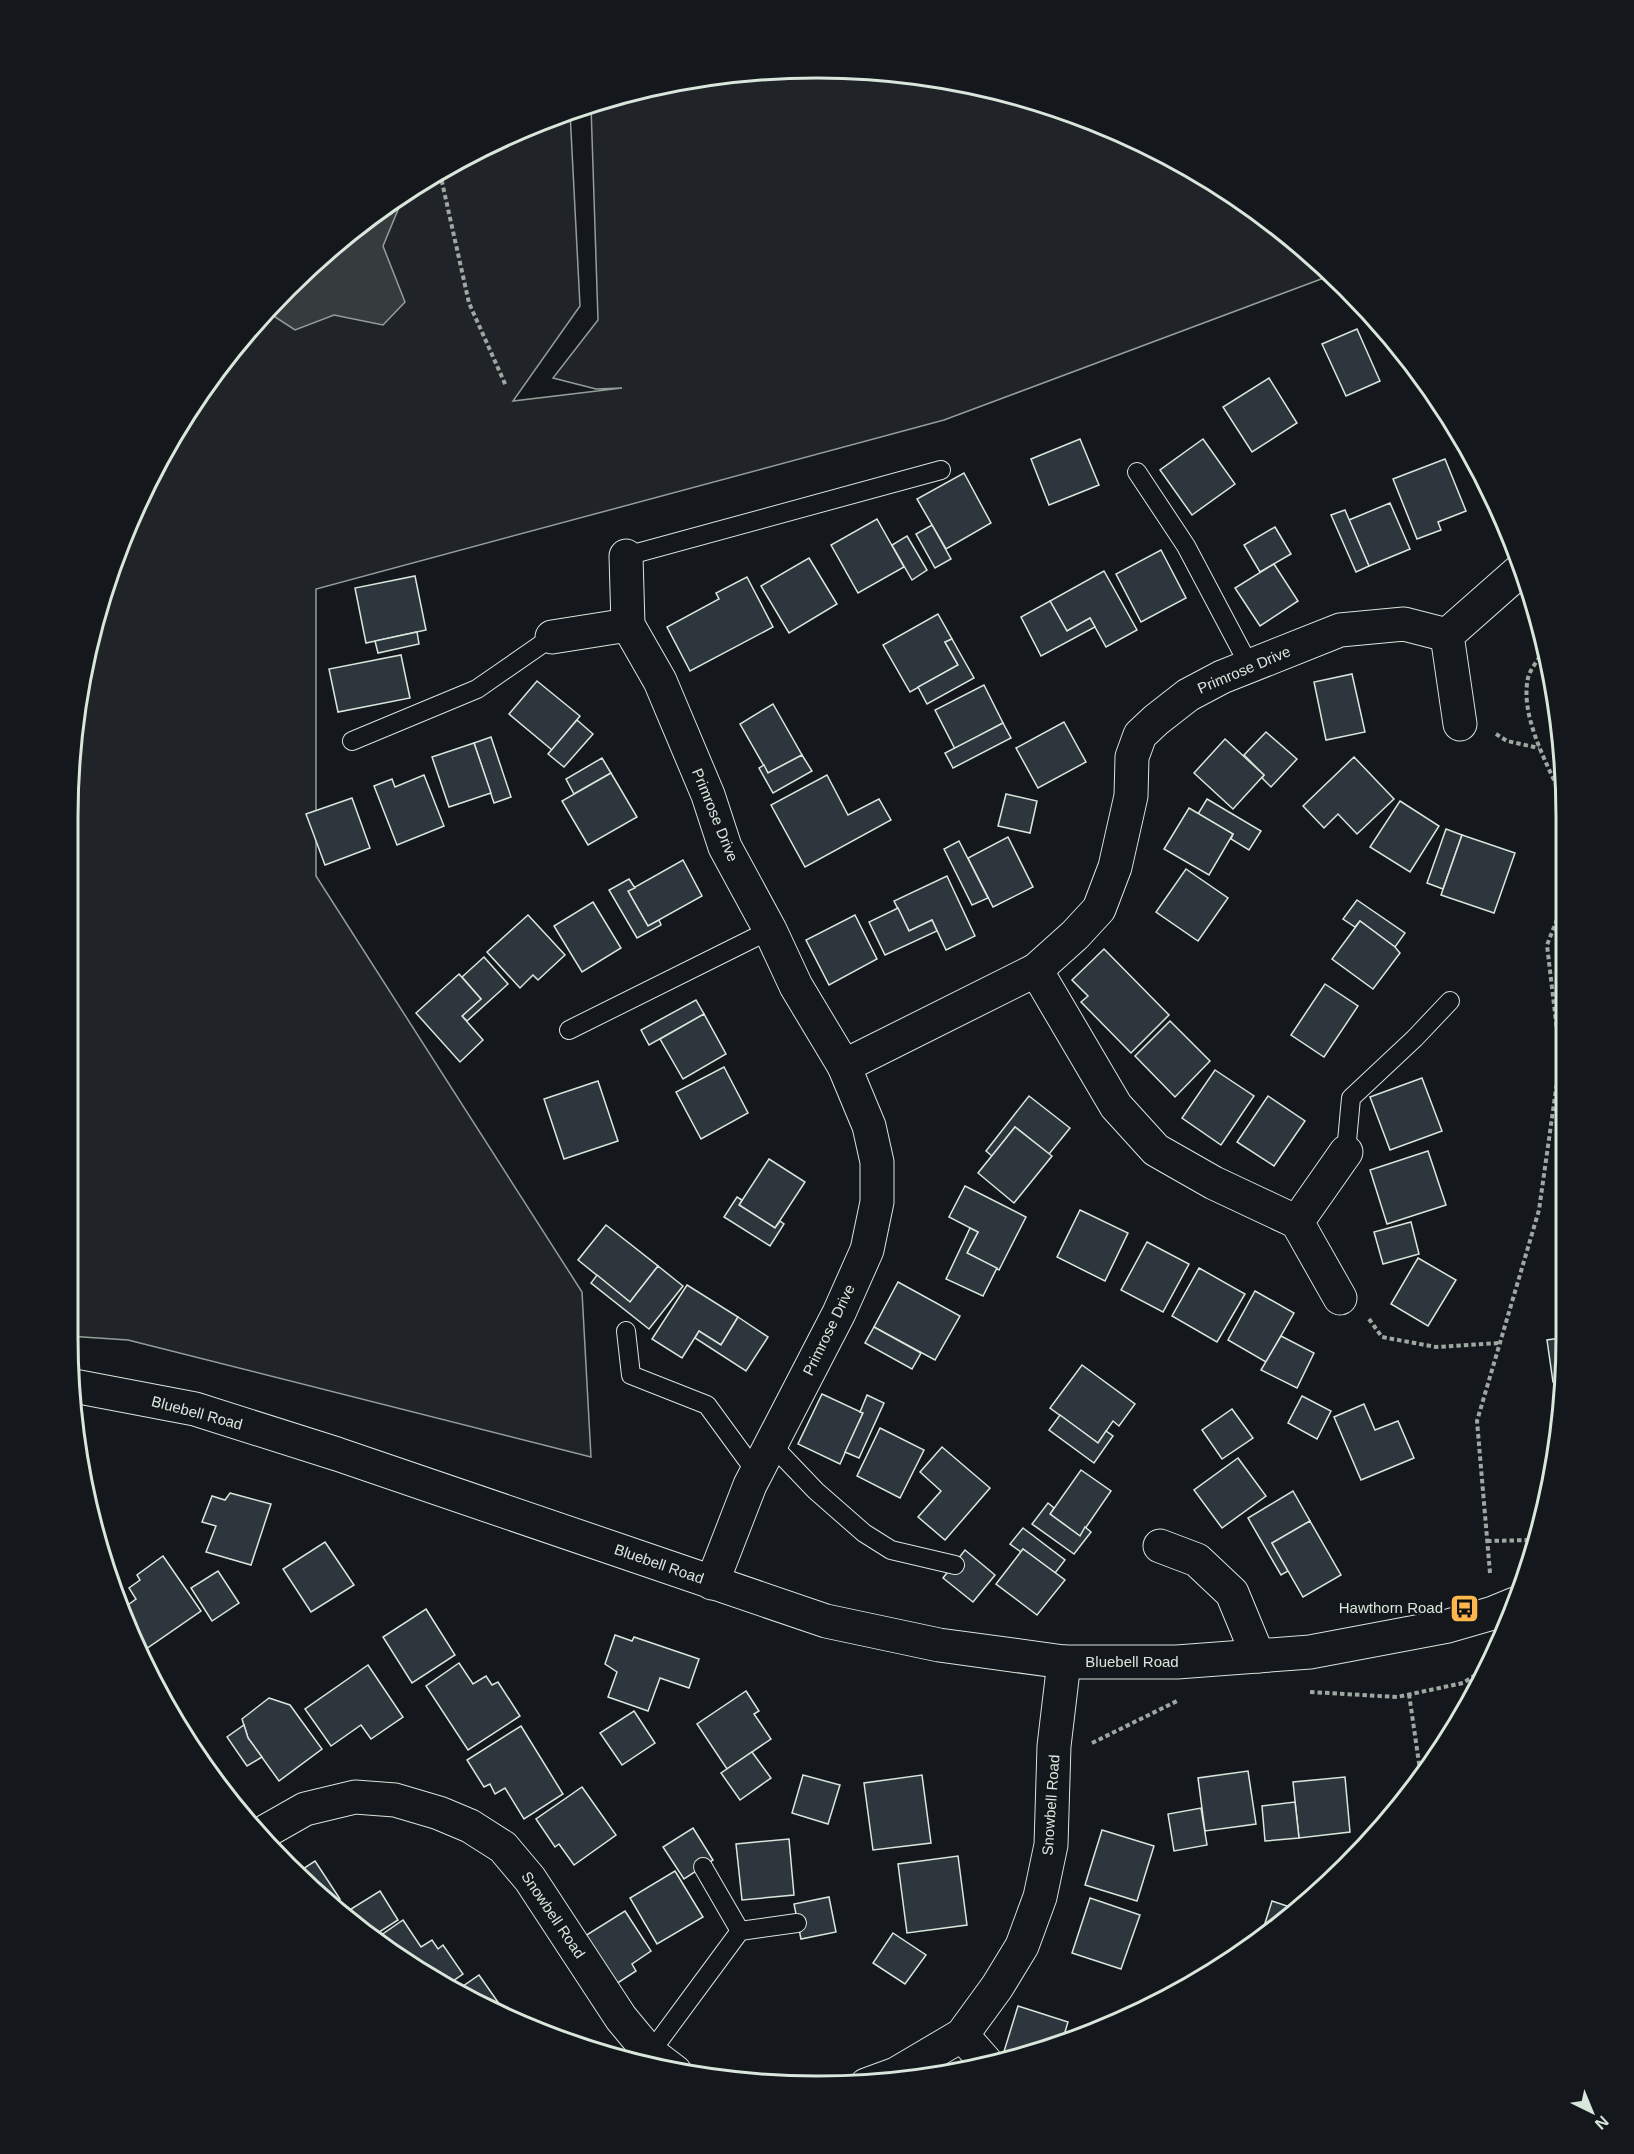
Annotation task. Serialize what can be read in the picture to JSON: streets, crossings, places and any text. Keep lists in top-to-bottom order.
{
  "streets": {
    "street": ["Primrose Drive", "Bluebell Road", "Snowbell Road"]
  },
  "crossings": [
    ["Primrose Drive", "Bluebell Road"],
    ["Bluebell Road", "Snowbell Road"]
  ],
  "places": {
    "bus stop": ["Hawthorn Road"]
  },
  "north": "bottom right"
}
